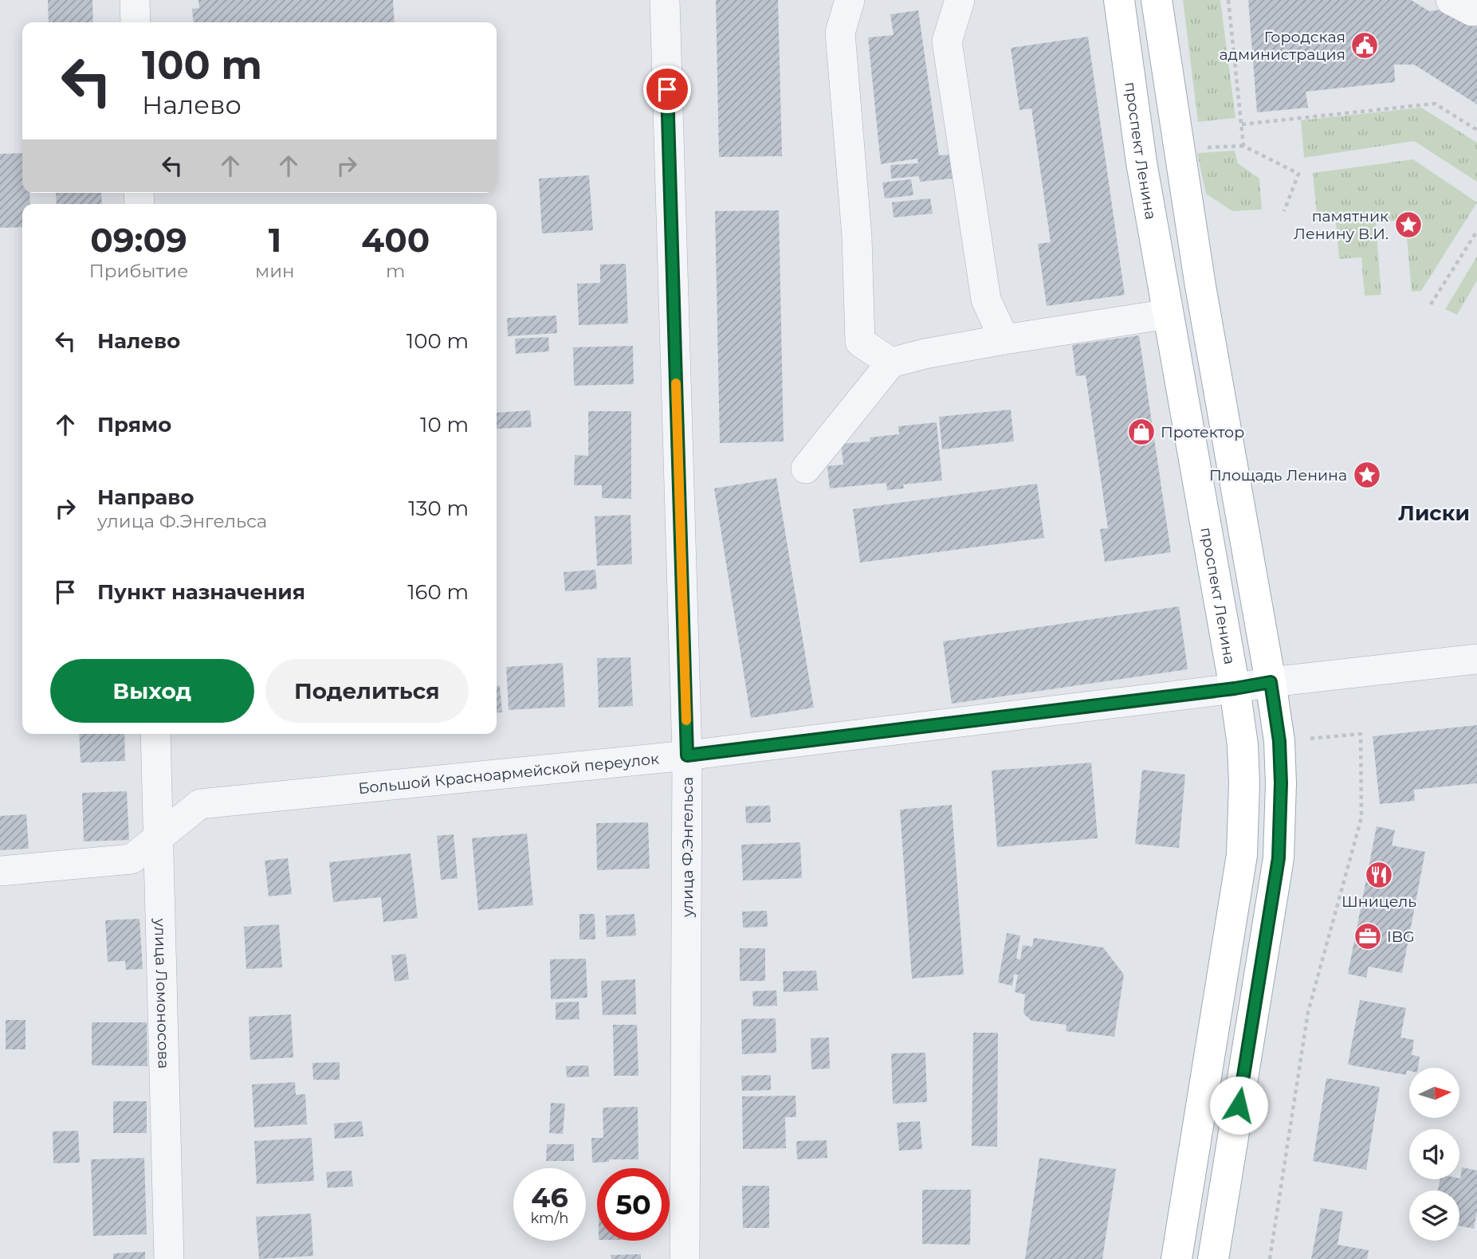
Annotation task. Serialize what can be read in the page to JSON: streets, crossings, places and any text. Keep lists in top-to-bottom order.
{
  "streets": {
    "main road": ["проспект Ленина"],
    "street": ["Большой Красноармейской переулок", "улица Ф.Энгельса", "улица Ломоносова"]
  },
  "crossings": [
    ["проспект Ленина", "Большой Красноармейской переулок"],
    ["Большой Красноармейской переулок", "улица Ф.Энгельса"],
    ["Большой Красноармейской переулок", "улица Ломоносова"]
  ],
  "districts": ["Лиски"],
  "places": {
    "public building": ["Городская администрация"],
    "place": ["памятник Ленину В.И.", "Площадь Ленина"],
    "shop": ["Протектор"],
    "restaurant": ["Шницель"],
    "office": ["IBG"]
  },
  "north": "right",
  "page": {
    "turn": ["100 m", "Налево"],
    "eta": [
      "09:09",
      "Прибытие",
      "1",
      "мин",
      "400",
      "m"
    ],
    "list": [
      {
        "name": "Налево",
        "value": "100 m"
      },
      {
        "name": "Прямо",
        "value": "10 m"
      },
      {
        "name": "Направо",
        "note": "улица Ф.Энгельса",
        "value": "130 m"
      },
      {
        "name": "Пункт назначения",
        "value": "160 m"
      }
    ],
    "buttons": ["Выход", "Поделиться"],
    "speed": "46 km/h",
    "limit": "50"
  }
}
